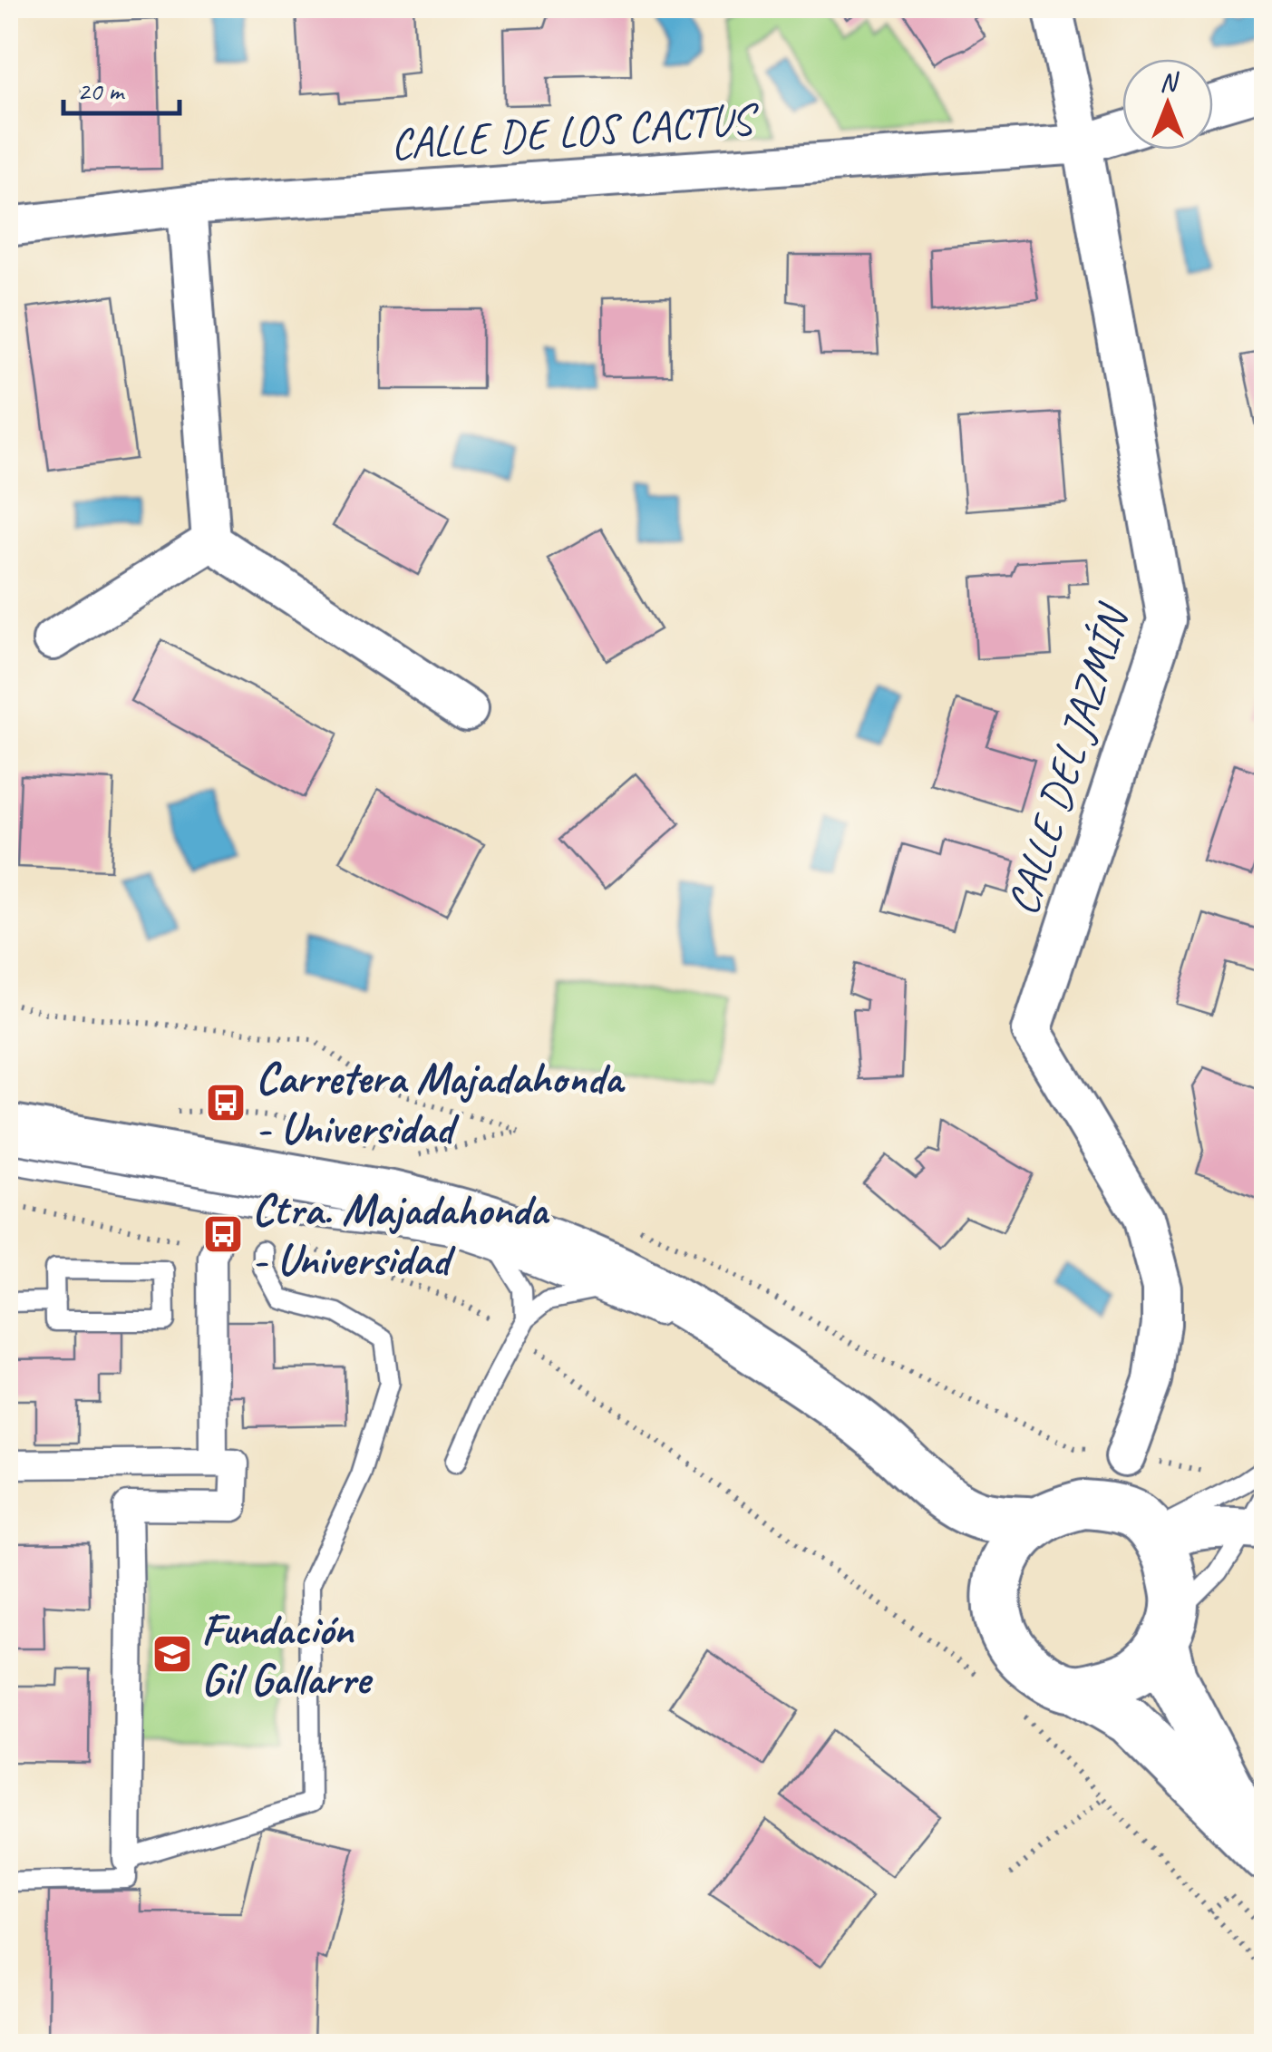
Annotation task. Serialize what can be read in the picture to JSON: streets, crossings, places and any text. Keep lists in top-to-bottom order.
{
  "streets": {
    "street": ["CALLE DE LOS CACTUS", "CALLE DEL JAZMÍN"]
  },
  "crossings": [
    ["CALLE DE LOS CACTUS", "CALLE DEL JAZMÍN"]
  ],
  "places": {
    "bus stop": ["Carretera Majadahonda - Universidad", "Ctra. Majadahonda - Universidad"],
    "school or university": ["Fundación Gil Gallarre"]
  },
  "scale_bar": "20 m",
  "north": "top"
}
